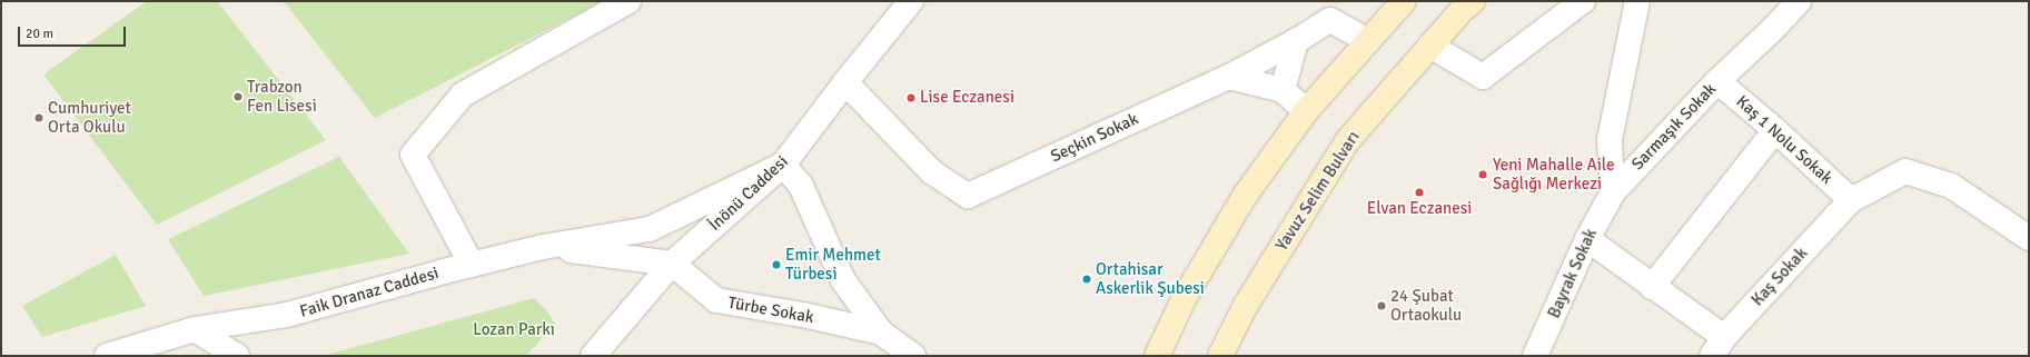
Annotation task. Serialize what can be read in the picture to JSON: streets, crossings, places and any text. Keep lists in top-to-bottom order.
{
  "streets": {
    "main road": ["Yavuz Selim Bulvarı"],
    "street": [
      "Sarmaşık Sokak",
      "Seçkin Sokak",
      "Kaş 1 Nolu Sokak",
      "İnönü Caddesi",
      "Bayrak Sokak",
      "Kaş Sokak",
      "Faik Dranaz Caddesi",
      "Türbe Sokak"
    ]
  },
  "crossings": [
    ["Sarmaşık Sokak", "Kaş 1 Nolu Sokak"],
    ["Sarmaşık Sokak", "Bayrak Sokak"],
    ["Seçkin Sokak", "İnönü Caddesi"],
    ["Kaş 1 Nolu Sokak", "Kaş Sokak"],
    ["İnönü Caddesi", "Faik Dranaz Caddesi"],
    ["İnönü Caddesi", "Türbe Sokak"],
    ["Faik Dranaz Caddesi", "Türbe Sokak"]
  ],
  "parks": ["Lozan Parkı"],
  "places": [
    "Trabzon Fen Lisesi",
    "Lise Eczanesi",
    "Cumhuriyet Orta Okulu",
    "Yeni Mahalle Aile Sağlığı Merkezi",
    "Elvan Eczanesi",
    "Emir Mehmet Türbesi",
    "Ortahisar Askerlik Şubesi",
    "24 Şubat Ortaokulu"
  ],
  "scale_bar": "20 m"
}
